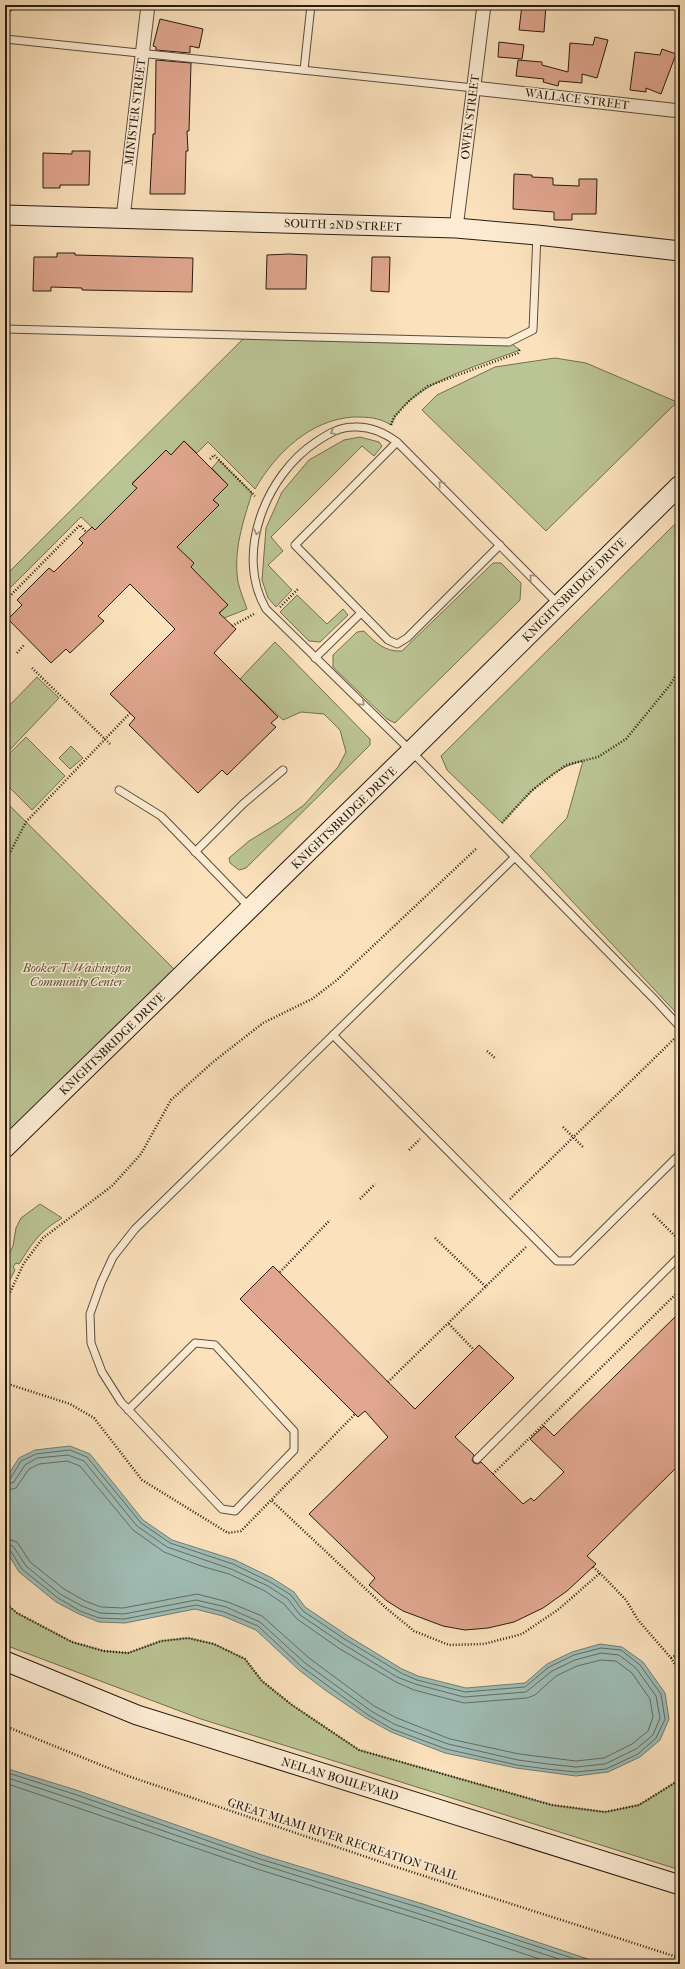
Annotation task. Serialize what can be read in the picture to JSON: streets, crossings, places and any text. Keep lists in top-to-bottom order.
{
  "streets": {
    "street": [
      "WALLACE STREET",
      "MINISTER STREET",
      "OWEN STREET",
      "SOUTH 2ND STREET",
      "KNIGHTSBRIDGE DRIVE",
      "NEILAN BOULEVARD"
    ],
    "path": ["GREAT MIAMI RIVER RECREATION TRAIL"]
  },
  "crossings": [
    ["WALLACE STREET", "OWEN STREET"],
    ["MINISTER STREET", "SOUTH 2ND STREET"],
    ["OWEN STREET", "SOUTH 2ND STREET"]
  ],
  "parks": ["Booker T. Washington Community Center"]
}
